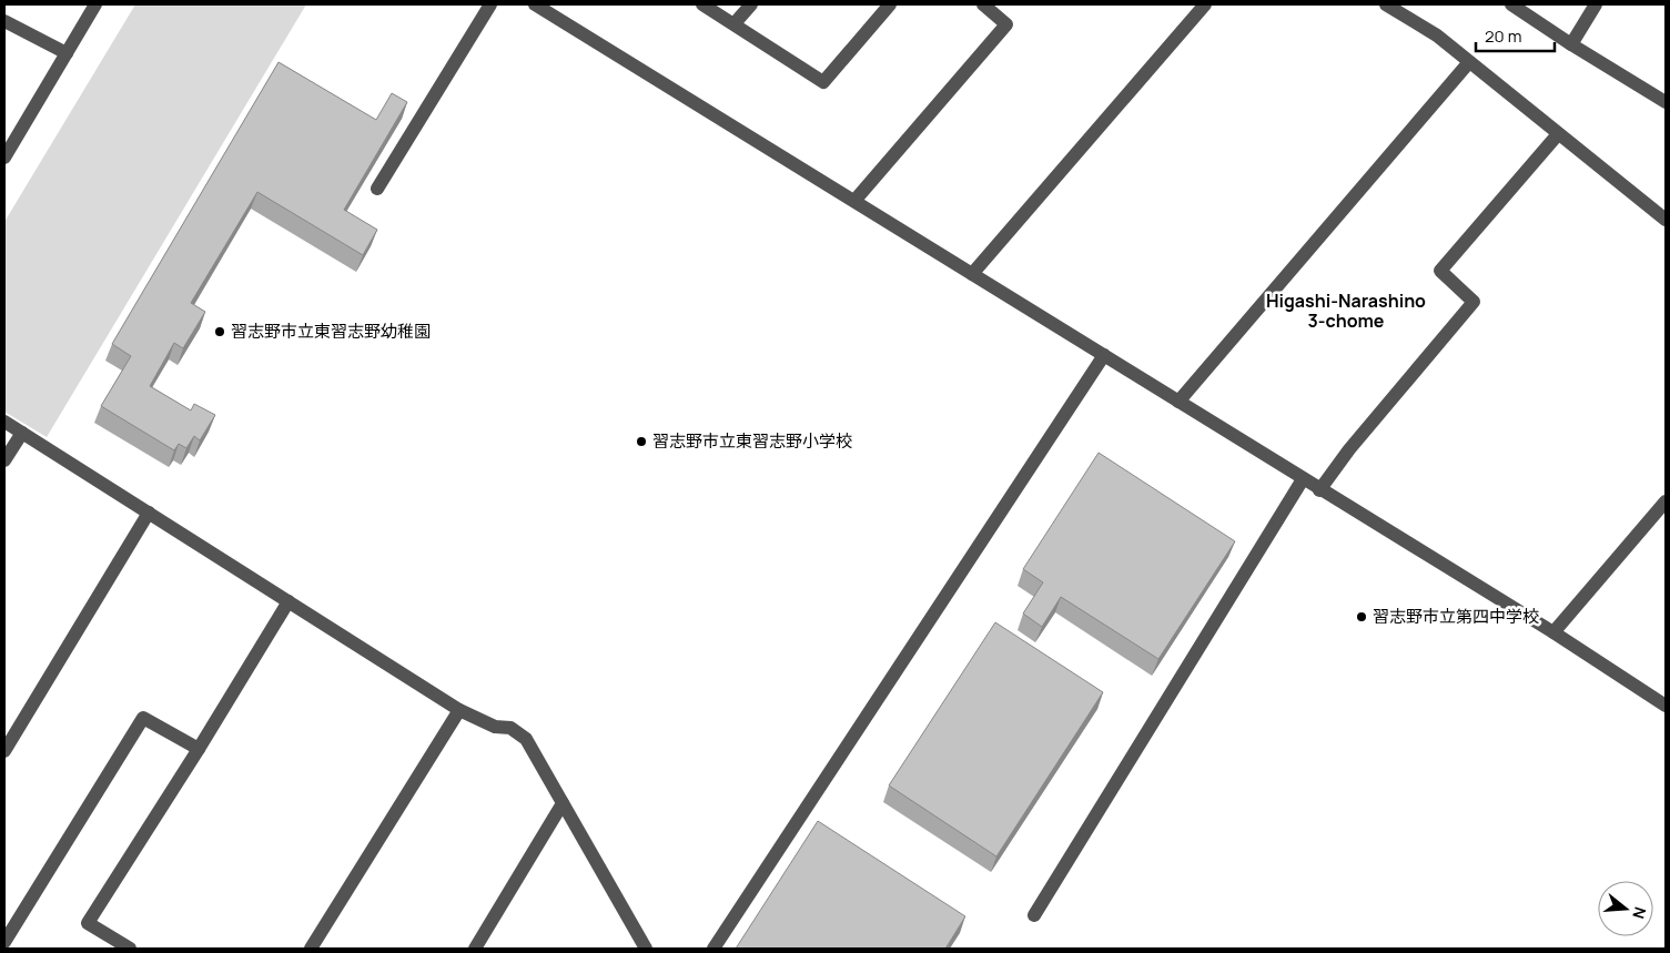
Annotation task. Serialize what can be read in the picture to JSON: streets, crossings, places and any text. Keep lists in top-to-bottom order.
{
  "districts": ["Higashi-Narashino 3-chome"],
  "places": ["習志野市立東習志野幼稚園", "習志野市立東習志野小学校", "習志野市立第四中学校"],
  "scale_bar": "20 m",
  "north": "right"
}
